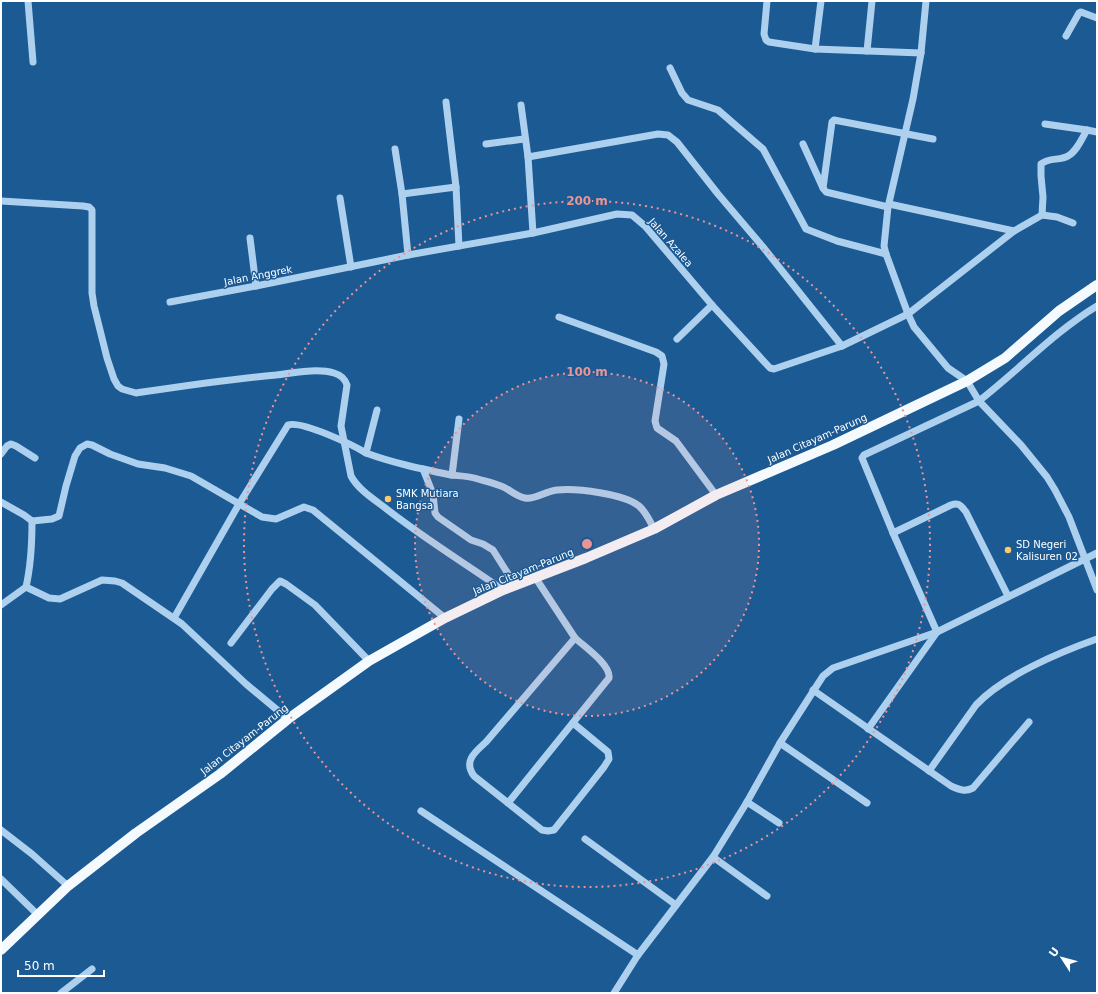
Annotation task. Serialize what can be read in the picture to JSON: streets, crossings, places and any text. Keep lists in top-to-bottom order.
{
  "streets": {
    "main road": ["Jalan Citayam-Parung"],
    "street": ["Jalan Azalea", "Jalan Anggrek"]
  },
  "crossings": [
    ["Jalan Azalea", "Jalan Anggrek"]
  ],
  "places": ["SMK Mutiara Bangsa", "SD Negeri Kalisuren 02"],
  "scale_bar": "50 m",
  "north": "top left",
  "rings": ["200 m", "100 m"]
}
